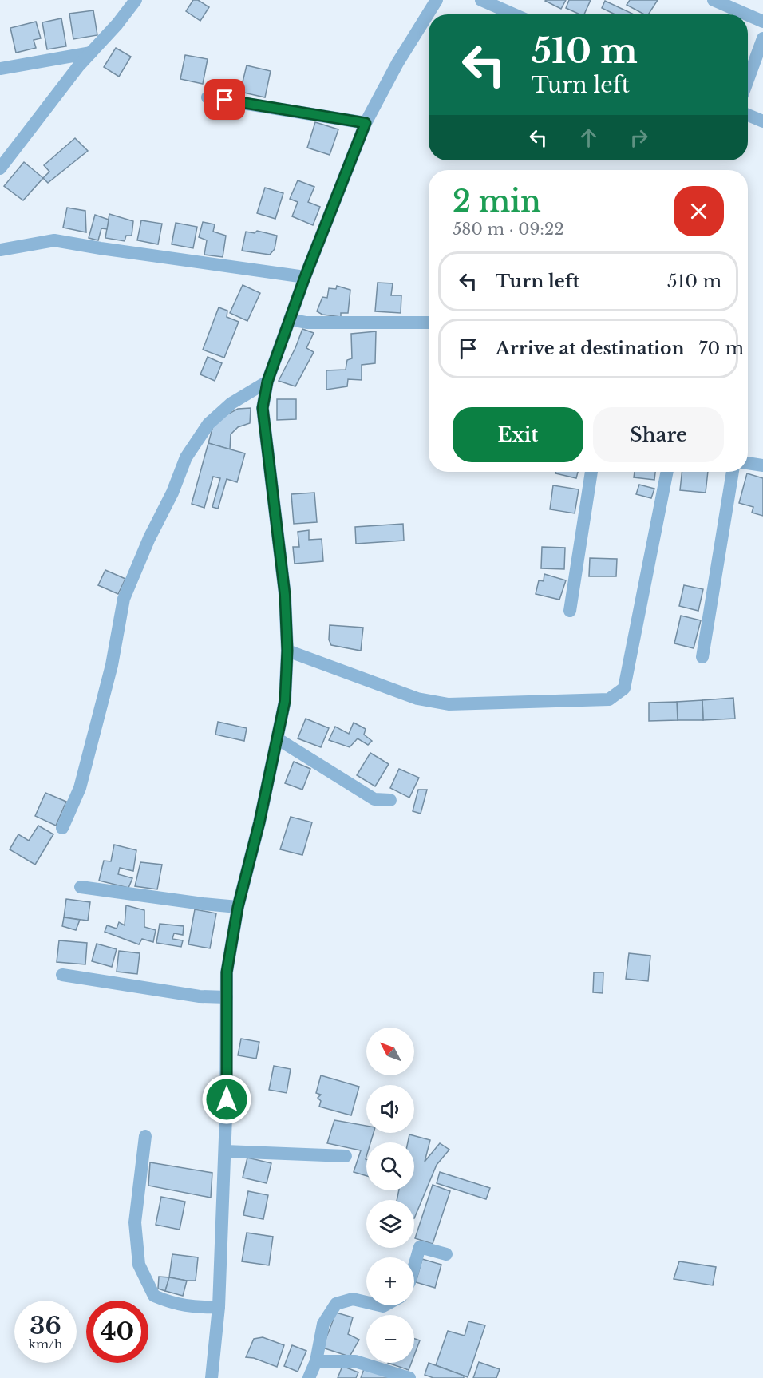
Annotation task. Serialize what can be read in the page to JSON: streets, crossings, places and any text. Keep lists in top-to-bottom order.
{
  "north": "top left",
  "page": {
    "turn": ["510 m", "Turn left"],
    "heading": ["2 min", "580 m · 09:22"],
    "list": [
      {
        "name": "Turn left",
        "value": "510 m"
      },
      {
        "name": "Arrive at destination",
        "value": "70 m"
      }
    ],
    "buttons": ["Exit", "Share"],
    "map_buttons": ["+", "−"],
    "speed": "36 km/h",
    "limit": "40"
  }
}
